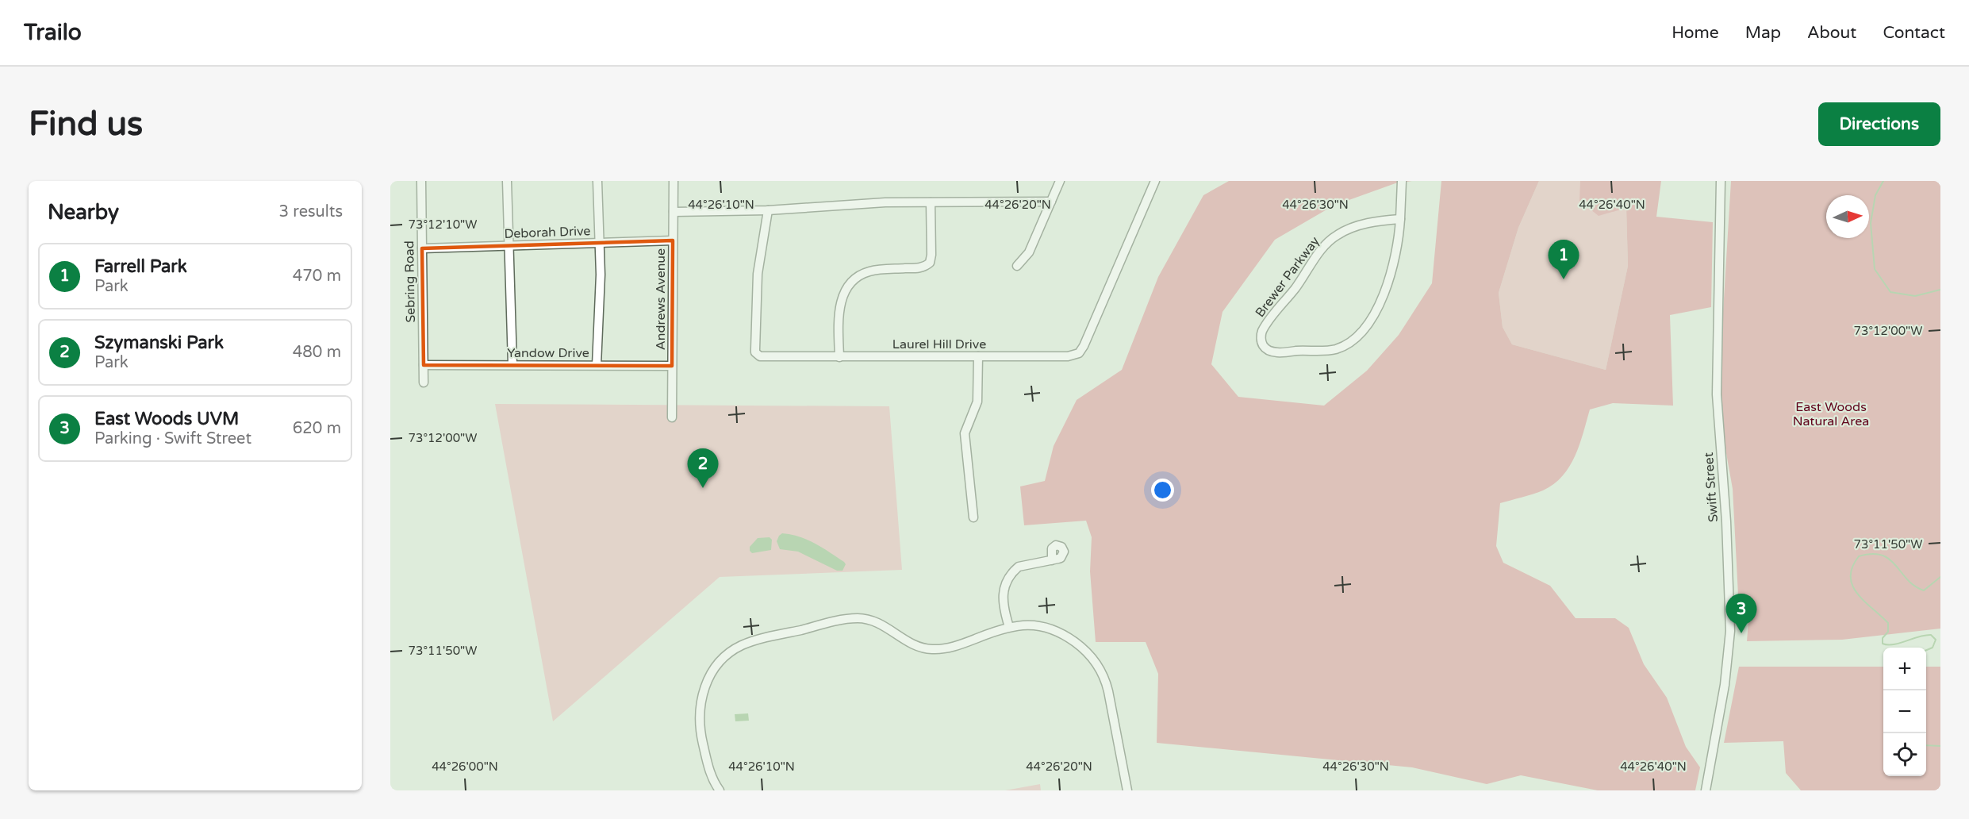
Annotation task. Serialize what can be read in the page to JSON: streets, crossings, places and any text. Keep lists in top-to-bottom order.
{
  "streets": {
    "street": [
      "Deborah Drive",
      "Brewer Parkway",
      "Sebring Road",
      "Andrews Avenue",
      "Laurel Hill Drive",
      "Yandow Drive",
      "Swift Street"
    ]
  },
  "crossings": [
    ["Deborah Drive", "Sebring Road"],
    ["Deborah Drive", "Andrews Avenue"],
    ["Sebring Road", "Yandow Drive"],
    ["Andrews Avenue", "Yandow Drive"]
  ],
  "parks": ["East Woods Natural Area"],
  "north": "right",
  "page": {
    "header": "Trailo",
    "nav": [
      "Home",
      "Map",
      "About",
      "Contact"
    ],
    "buttons": "Directions",
    "title": "Find us",
    "heading": ["Nearby", "3 results"],
    "pins": ["1", "2", "3"],
    "list": [
      {
        "mark": "1",
        "name": "Farrell Park",
        "note": "Park",
        "value": "470 m"
      },
      {
        "mark": "2",
        "name": "Szymanski Park",
        "note": "Park",
        "value": "480 m"
      },
      {
        "mark": "3",
        "name": "East Woods UVM",
        "note": "Parking · Swift Street",
        "value": "620 m"
      }
    ],
    "map_buttons": ["+", "−"]
  },
  "coordinates": [
    "44°26'10\"N",
    "44°26'20\"N",
    "44°26'30\"N",
    "44°26'40\"N",
    "73°12'10\"W",
    "73°12'00\"W",
    "73°11'50\"W",
    "44°26'00\"N"
  ]
}
